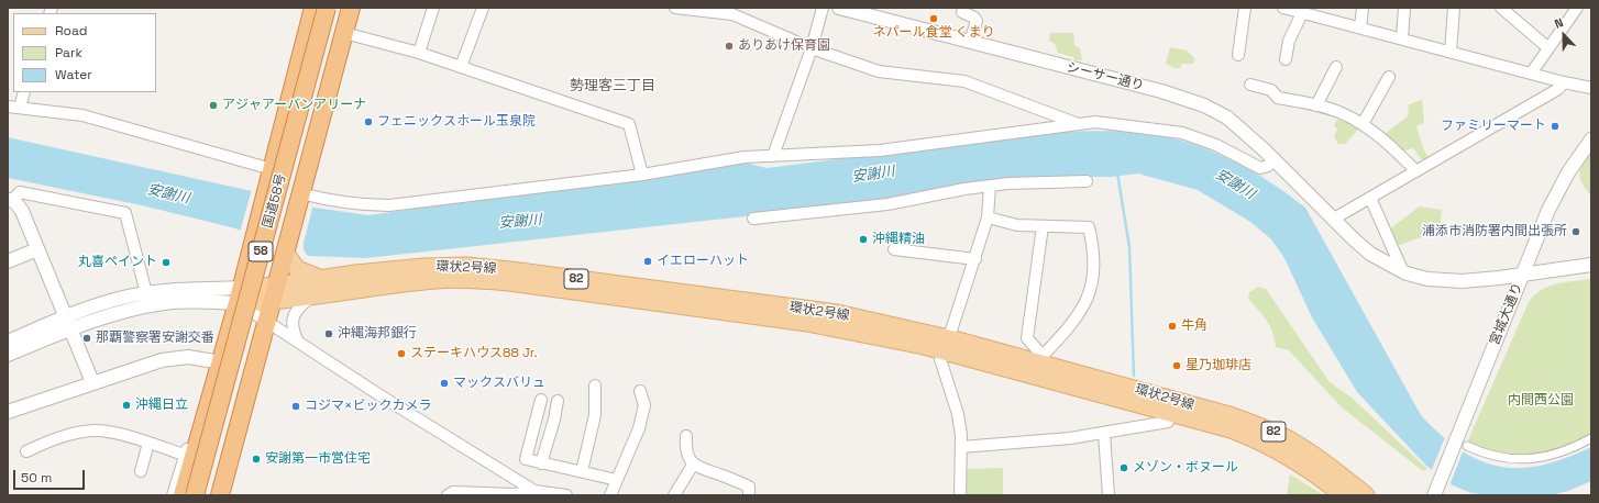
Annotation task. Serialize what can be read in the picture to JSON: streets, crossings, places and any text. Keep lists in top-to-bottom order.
{
  "streets": {
    "highway": ["国道58号", "58"],
    "main road": ["環状2号線", "82"],
    "street": ["シーサー通り", "宮城大通り"]
  },
  "crossings": [
    ["シーサー通り", "宮城大通り"],
    ["58", "環状2号線"]
  ],
  "districts": ["勢理客三丁目"],
  "water": ["安謝川"],
  "parks": ["内間西公園"],
  "places": [
    "ネパール食堂 くまり",
    "ありあけ保育園",
    "アジャアーバンアリーナ",
    "フェニックスホール玉泉院",
    "ファミリーマート",
    "浦添市消防署内間出張所",
    "沖縄精油",
    "イエローハット",
    "丸喜ペイント",
    "牛角",
    "沖縄海邦銀行",
    "那覇警察署安謝交番",
    "ステーキハウス88 Jr.",
    "星乃珈琲店",
    "マックスバリュ",
    "沖縄日立",
    "コジマ×ビックカメラ",
    "安謝第一市営住宅",
    "メゾン・ボヌール"
  ],
  "legend": ["Road", "Park", "Water"],
  "scale_bar": "50 m",
  "north": "top"
}
